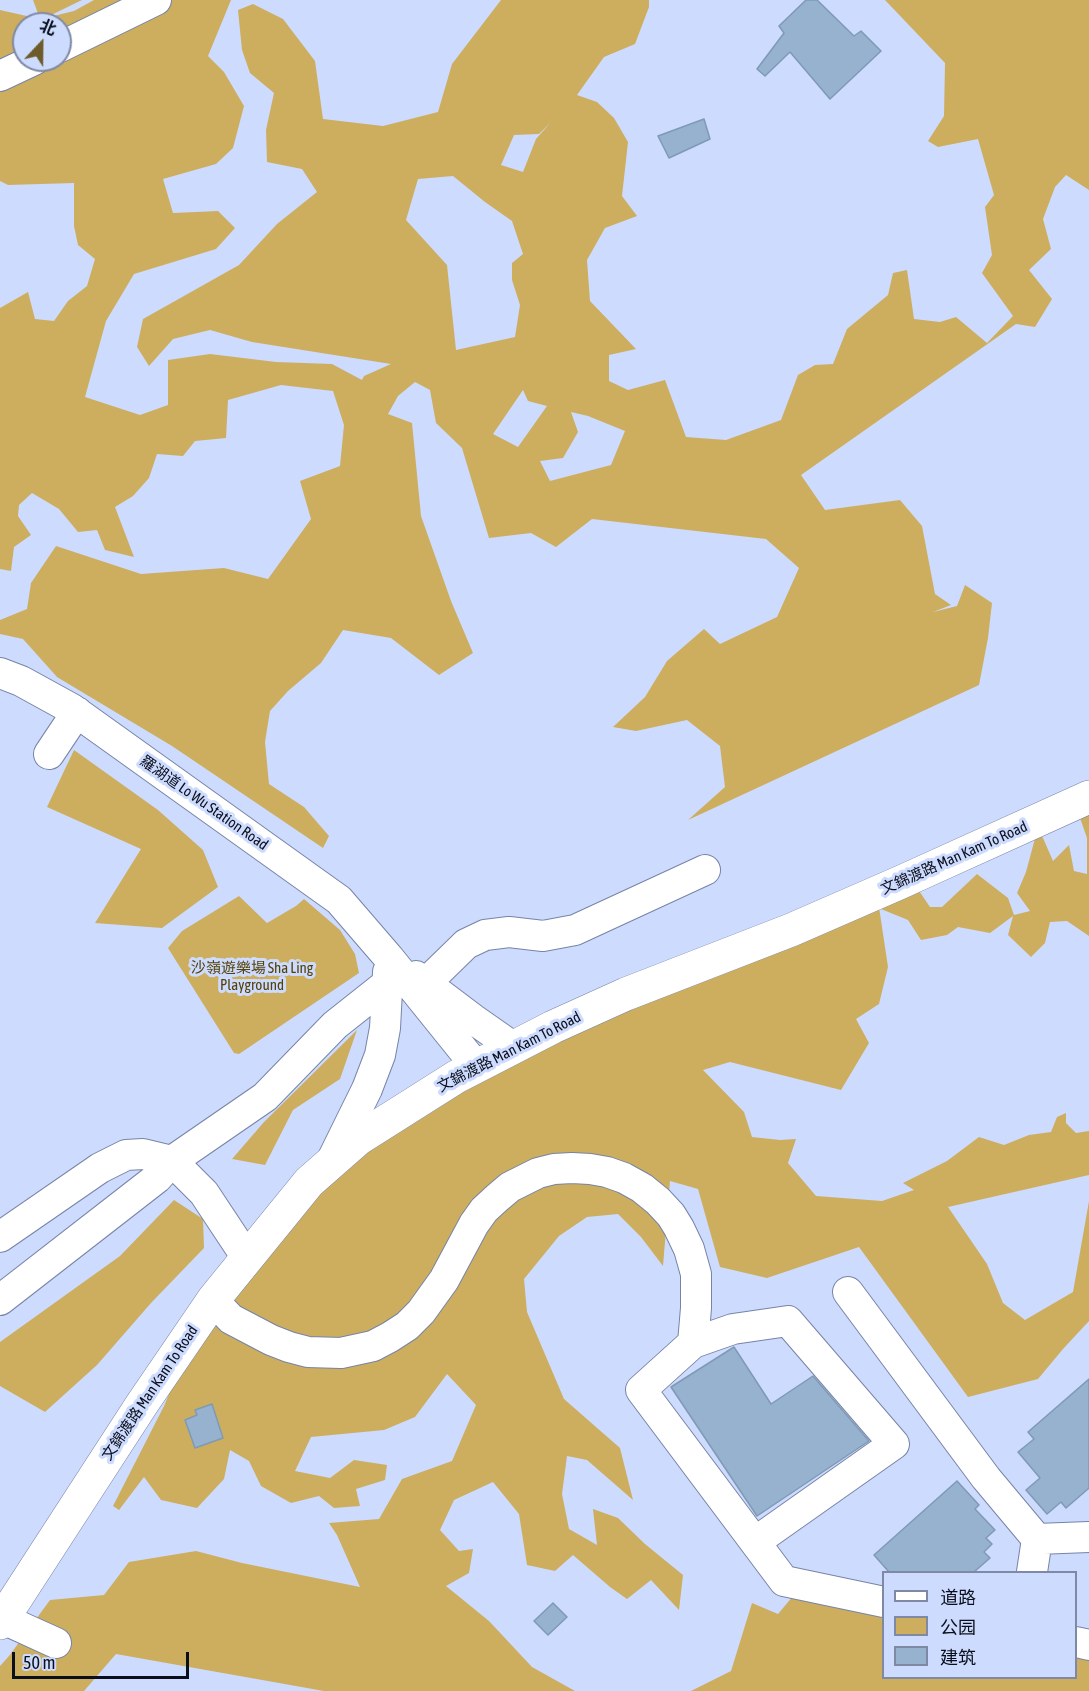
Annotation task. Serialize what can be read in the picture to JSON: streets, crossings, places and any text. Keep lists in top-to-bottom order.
{
  "streets": {
    "main road": ["文錦渡路 Man Kam To Road"],
    "street": ["羅湖道 Lo Wu Station Road"]
  },
  "crossings": [
    ["羅湖道 Lo Wu Station Road", "文錦渡路 Man Kam To Road"]
  ],
  "parks": ["沙嶺遊樂場 Sha Ling Playground"],
  "legend": ["道路", "公园", "建筑"],
  "scale_bar": "50 m",
  "north": "top"
}
